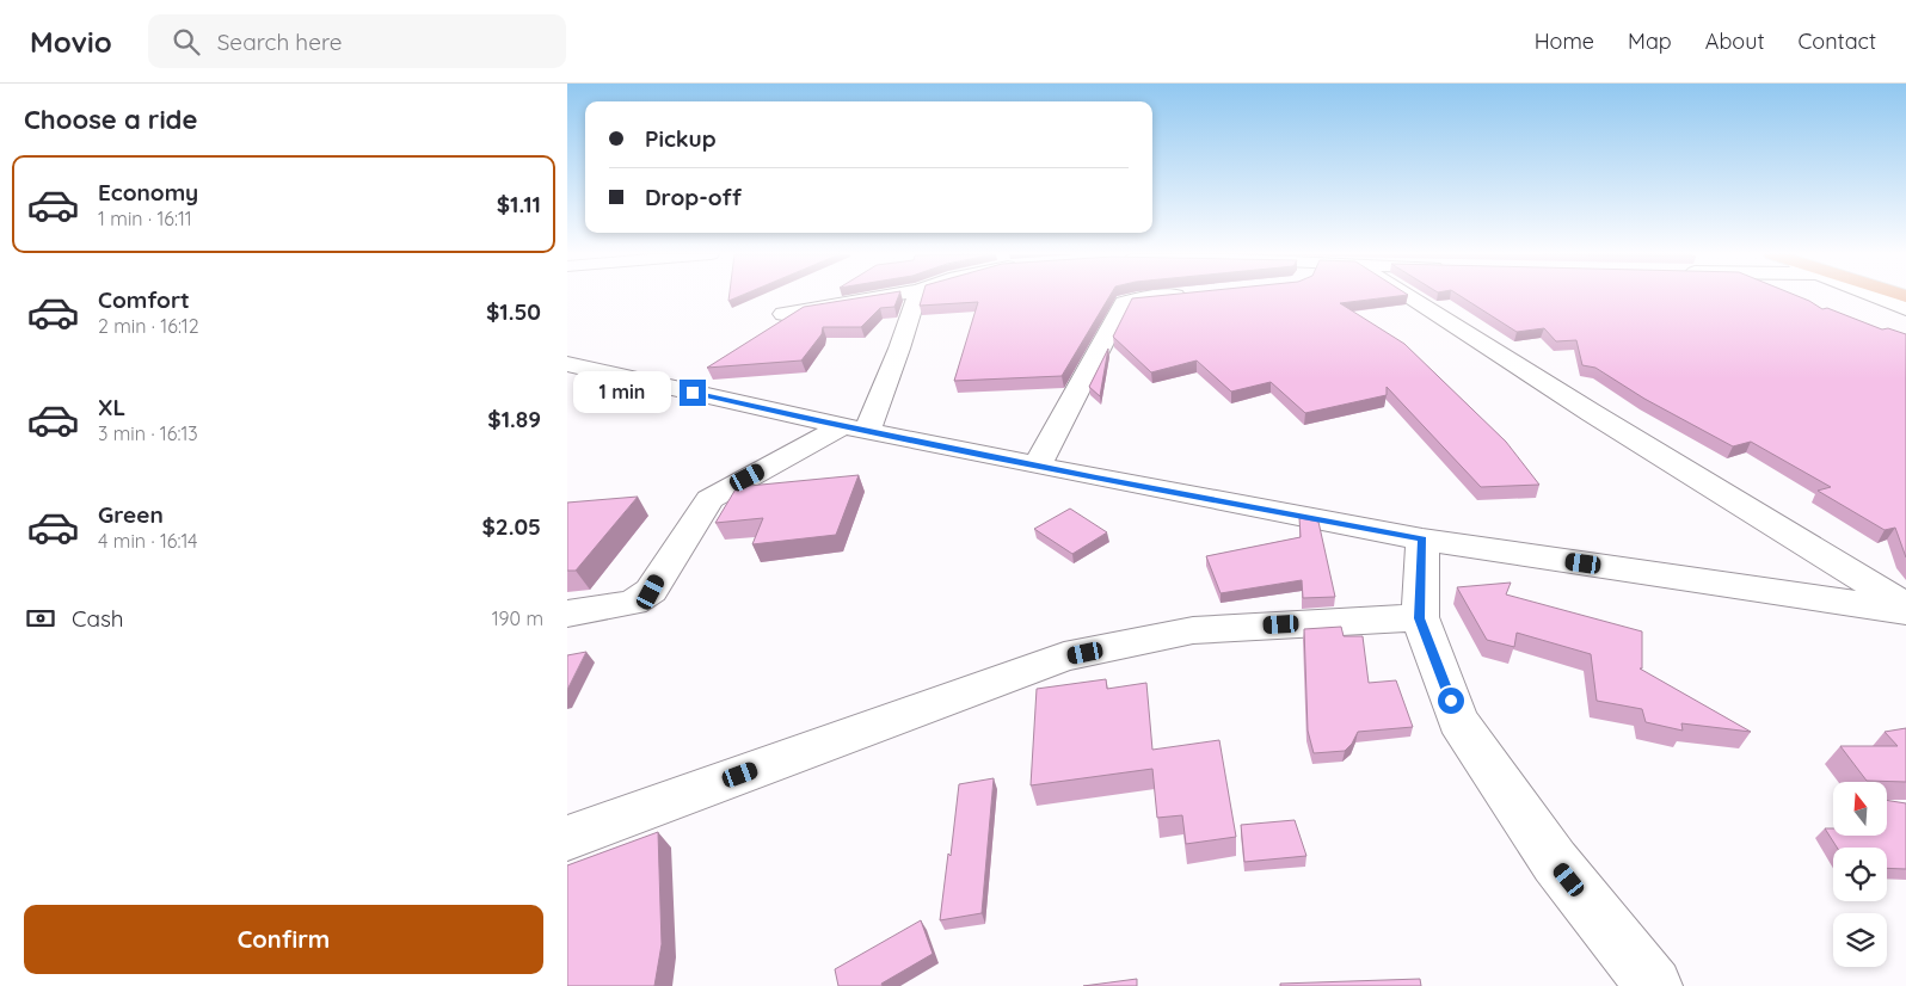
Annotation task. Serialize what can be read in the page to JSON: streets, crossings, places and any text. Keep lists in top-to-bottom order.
{
  "north": "top",
  "page": {
    "header": "Movio",
    "search": "Search here",
    "nav": [
      "Home",
      "Map",
      "About",
      "Contact"
    ],
    "heading": "Choose a ride",
    "banner": ["Pickup", "Drop-off"],
    "list": [
      {
        "name": "Economy",
        "note": "1 min · 16:11",
        "value": "$1.11"
      },
      {
        "name": "Comfort",
        "note": "2 min · 16:12",
        "value": "$1.50"
      },
      {
        "name": "XL",
        "note": "3 min · 16:13",
        "value": "$1.89"
      },
      {
        "name": "Green",
        "note": "4 min · 16:14",
        "value": "$2.05"
      }
    ],
    "bubble": "1 min",
    "pay": ["Cash", "190 m"],
    "buttons": "Confirm"
  }
}
